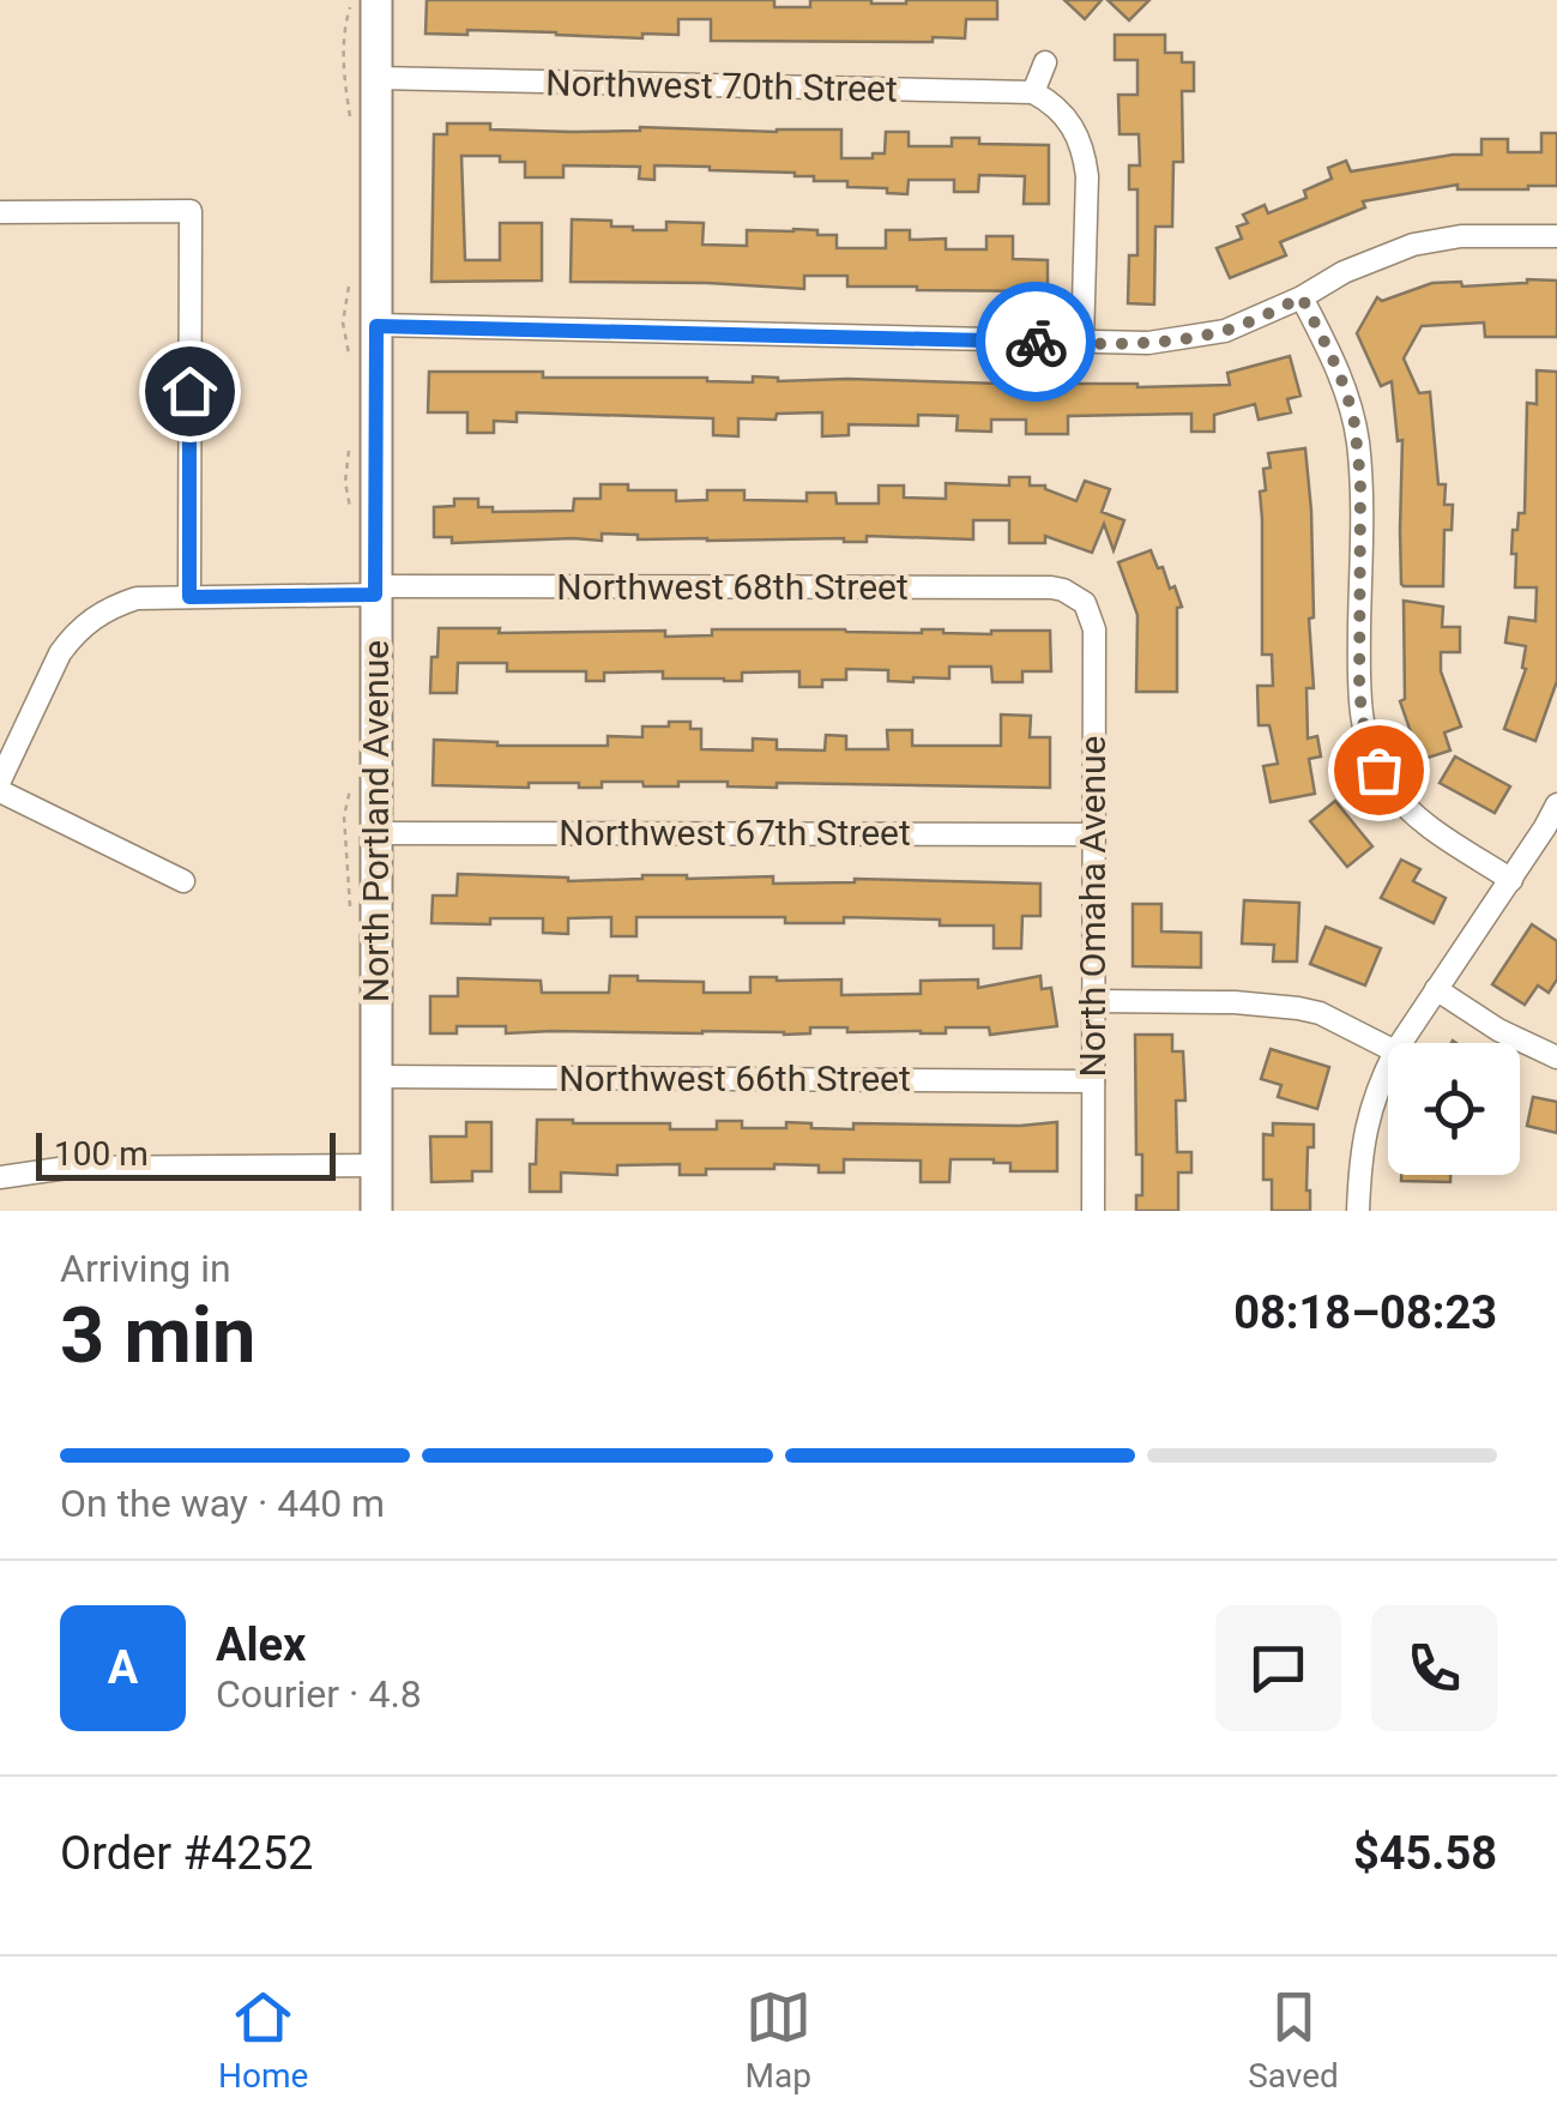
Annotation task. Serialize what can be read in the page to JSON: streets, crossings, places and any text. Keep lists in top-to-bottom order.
{
  "streets": {
    "street": [
      "Northwest 70th Street",
      "Northwest 68th Street",
      "North Portland Avenue",
      "Northwest 67th Street",
      "North Omaha Avenue",
      "Northwest 66th Street"
    ]
  },
  "crossings": [
    ["Northwest 70th Street", "North Portland Avenue"],
    ["Northwest 68th Street", "North Portland Avenue"],
    ["Northwest 68th Street", "North Omaha Avenue"],
    ["North Portland Avenue", "Northwest 67th Street"],
    ["North Portland Avenue", "Northwest 66th Street"],
    ["Northwest 67th Street", "North Omaha Avenue"],
    ["North Omaha Avenue", "Northwest 66th Street"]
  ],
  "scale_bar": "100 m",
  "page": {
    "scale": "100 m",
    "heading": ["3 min", "Arriving in", "08:18–08:23"],
    "panel": [
      "Alex",
      "Courier · 4.8",
      "Order #4252",
      "$45.58"
    ],
    "bar": "On the way · 440 m",
    "round": "A",
    "tabs": ["Home", "Map", "Saved"]
  }
}
